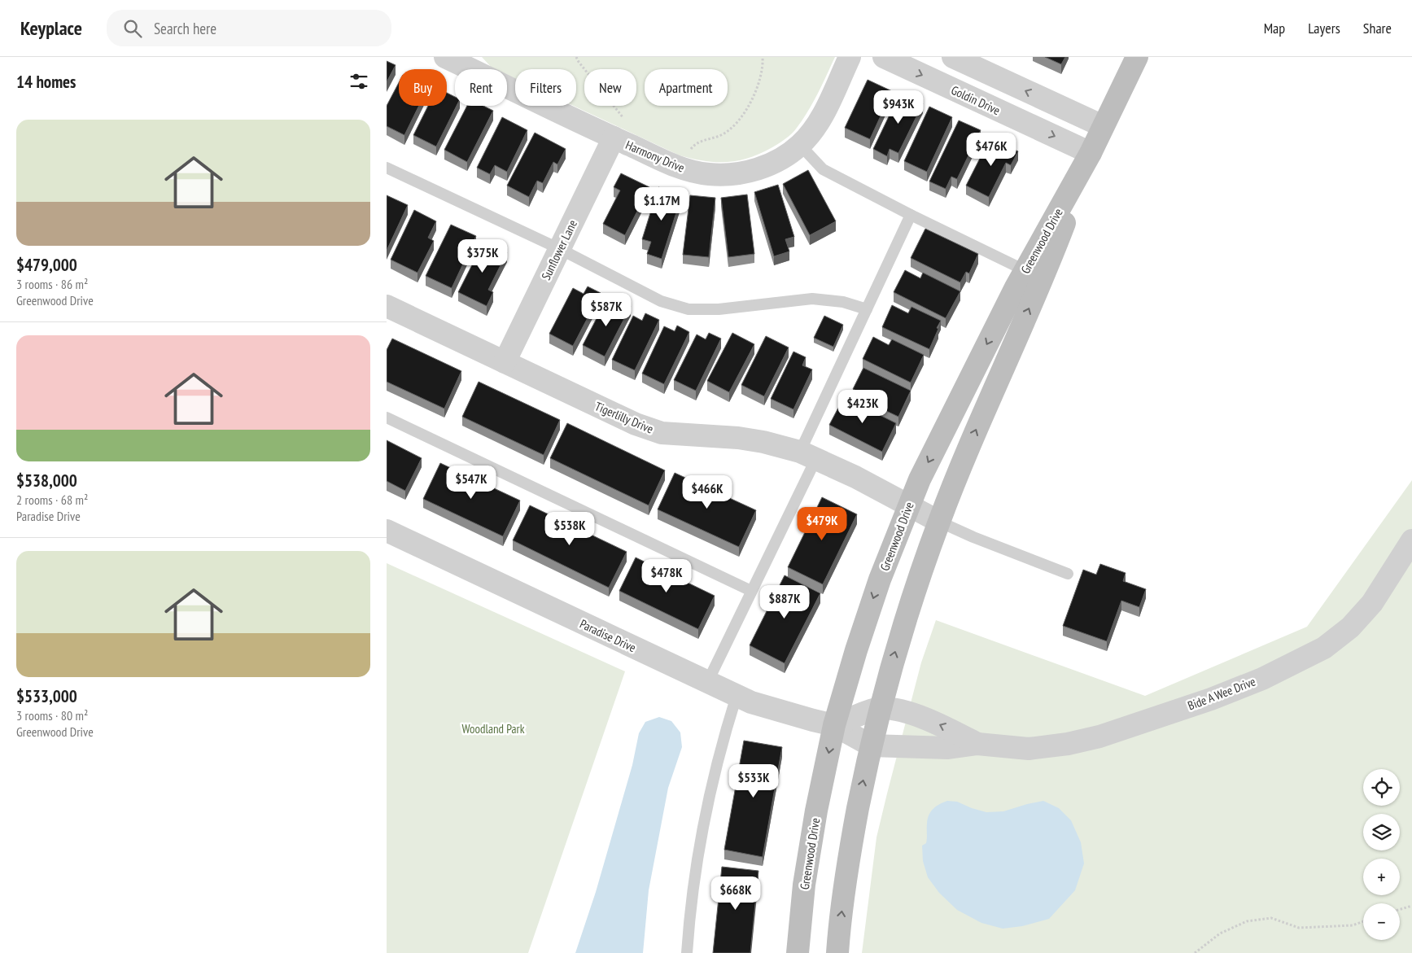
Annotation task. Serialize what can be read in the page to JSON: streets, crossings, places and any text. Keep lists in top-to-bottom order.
{
  "streets": {
    "street": [
      "Goldin Drive",
      "Harmony Drive",
      "Greenwood Drive",
      "Sunflower Lane",
      "Tigerlilly Drive",
      "Paradise Drive",
      "Bide A Wee Drive"
    ]
  },
  "crossings": [
    ["Goldin Drive", "Greenwood Drive"],
    ["Harmony Drive", "Sunflower Lane"],
    ["Greenwood Drive", "Tigerlilly Drive"],
    ["Greenwood Drive", "Paradise Drive"],
    ["Greenwood Drive", "Bide A Wee Drive"],
    ["Sunflower Lane", "Tigerlilly Drive"],
    ["Paradise Drive", "Bide A Wee Drive"]
  ],
  "parks": ["Woodland Park"],
  "page": {
    "header": "Keyplace",
    "search": "Search here",
    "nav": ["Map", "Layers", "Share"],
    "heading": "14 homes",
    "chip": [
      "Buy",
      "Rent",
      "Filters",
      "New",
      "Apartment"
    ],
    "price": [
      "$943K",
      "$476K",
      "$1.17M",
      "$375K",
      "$587K",
      "$423K",
      "$547K",
      "$466K",
      "$479K",
      "$538K",
      "$478K",
      "$887K",
      "$533K",
      "$668K"
    ],
    "list": [
      {
        "name": "$479,000",
        "note": "3 rooms · 86 m² · Greenwood Drive"
      },
      {
        "name": "$538,000",
        "note": "2 rooms · 68 m² · Paradise Drive"
      },
      {
        "name": "$533,000",
        "note": "3 rooms · 80 m² · Greenwood Drive"
      }
    ],
    "map_buttons": ["+", "−"]
  }
}
